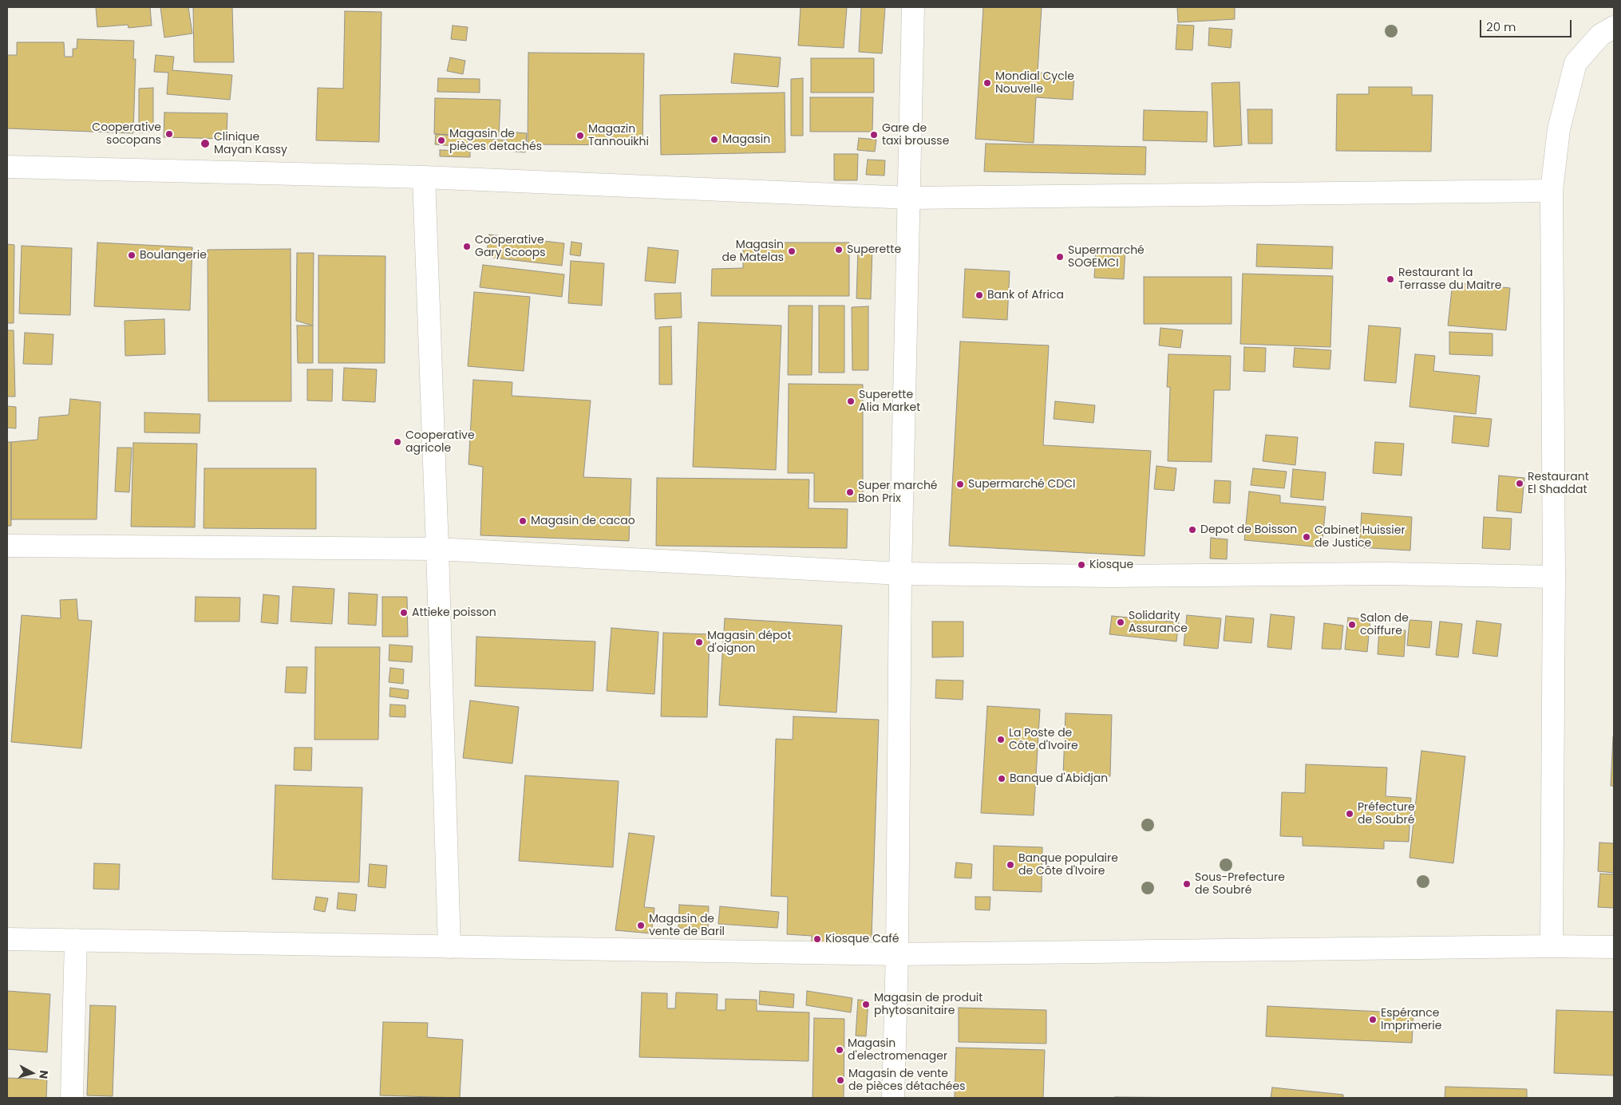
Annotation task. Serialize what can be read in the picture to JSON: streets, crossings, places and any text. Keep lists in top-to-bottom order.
{
  "places": [
    "Mondial Cycle Nouvelle",
    "Cooperative socopans",
    "Gare de taxi brousse",
    "Magazin Tannouikhi",
    "Magasin",
    "Magasin de pièces detachés",
    "Clinique Mayan Kassy",
    "Cooperative Gary Scoops",
    "Superette",
    "Magasin de Matelas",
    "Boulangerie",
    "Supermarché SOGEMCI",
    "Restaurant la Terrasse du Maitre",
    "Bank of Africa",
    "Superette Alia Market",
    "Cooperative agricole",
    "Restaurant El Shaddat",
    "Supermarché CDCI",
    "Super marché Bon Prix",
    "Magasin de cacao",
    "Depot de Boisson",
    "Cabinet Huissier de Justice",
    "Kiosque",
    "Attieke poisson",
    "Solidarity Assurance",
    "Salon de coiffure",
    "Magasin dépot d'oignon",
    "La Poste de Côte d'Ivoire",
    "Banque d'Abidjan",
    "Préfecture de Soubré",
    "Banque populaire de Côte d'Ivoire",
    "Sous-Prefecture de Soubré",
    "Magasin de vente de Baril",
    "Kiosque Café",
    "Magasin de produit phytosanitaire",
    "Espérance Imprimerie",
    "Magasin d'electromenager",
    "Magasin de vente de pièces détachées"
  ],
  "scale_bar": "20 m",
  "north": "right"
}
